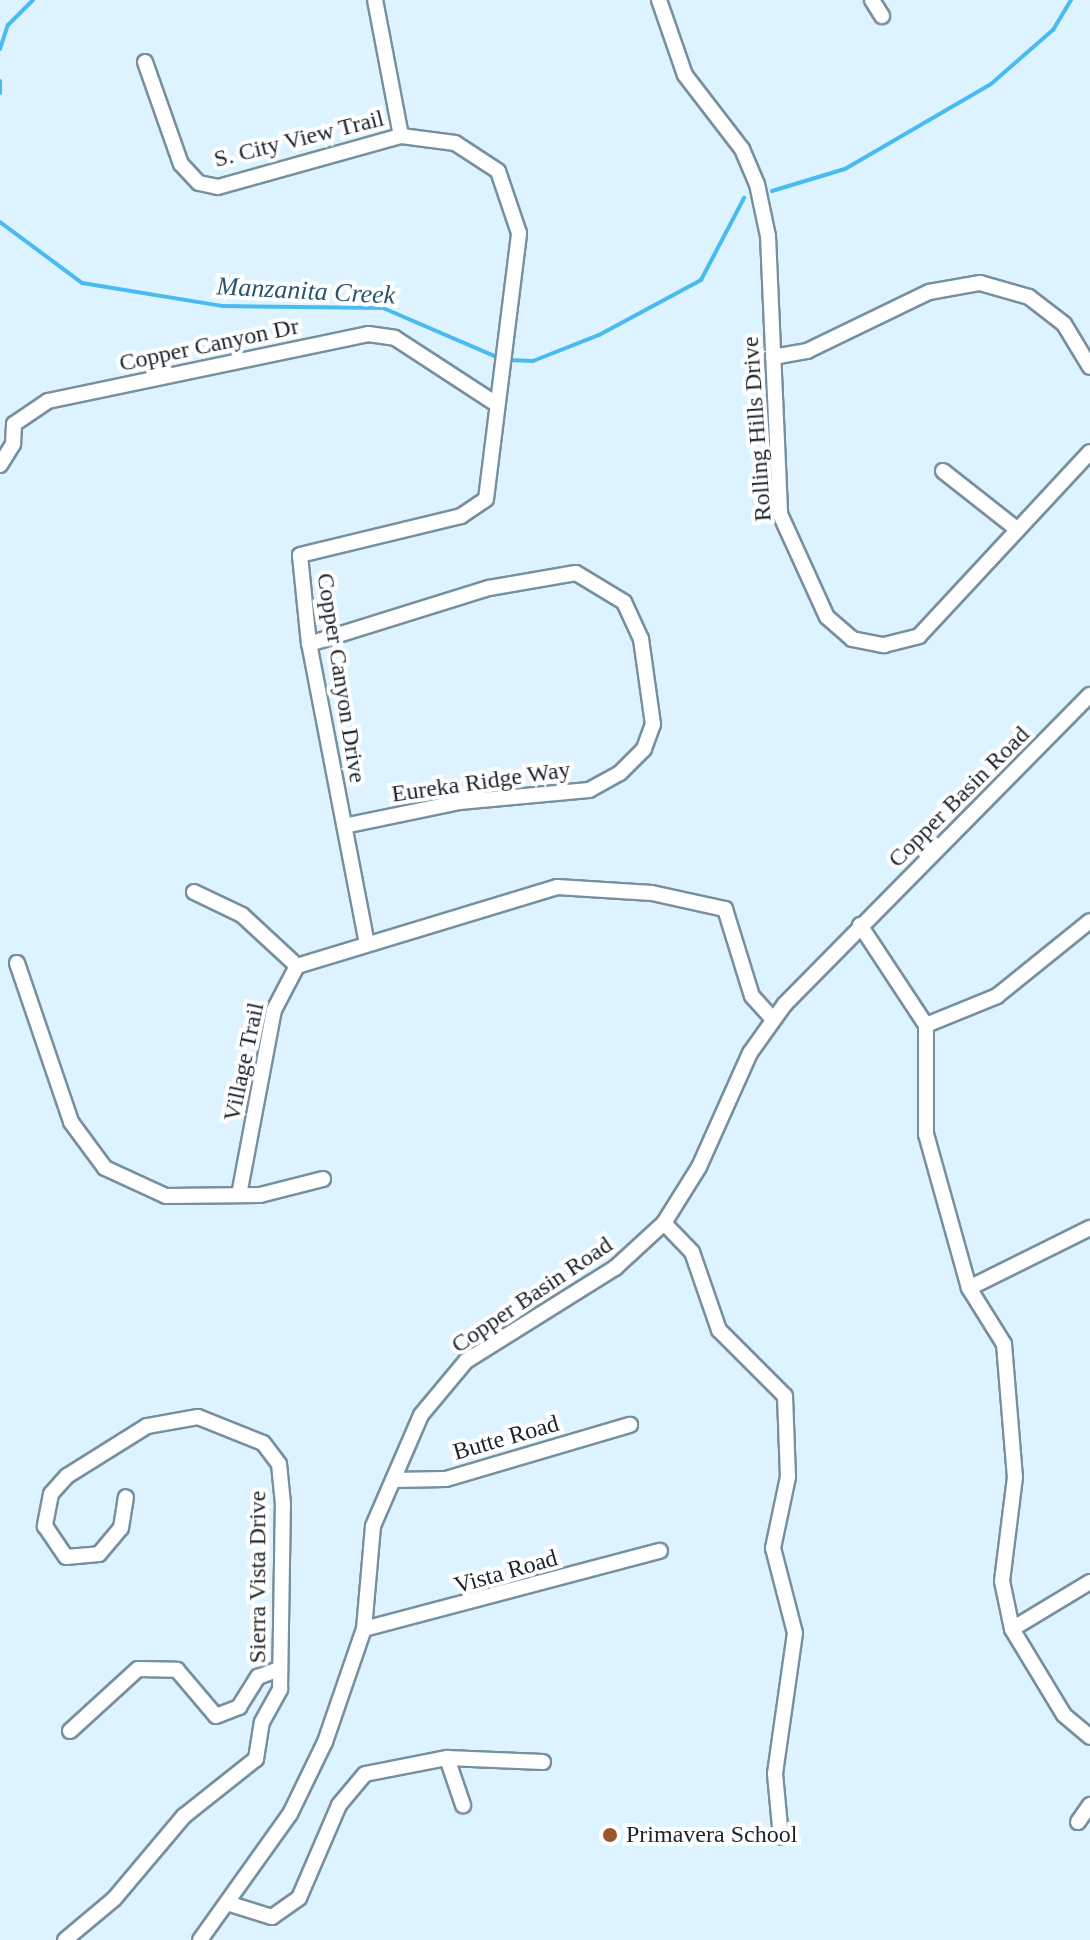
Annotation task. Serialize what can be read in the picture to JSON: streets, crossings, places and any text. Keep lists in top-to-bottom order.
{
  "streets": {
    "street": [
      "S. City View Trail",
      "Copper Canyon Dr",
      "Rolling Hills Drive",
      "Copper Canyon Drive",
      "Eureka Ridge Way",
      "Copper Basin Road",
      "Village Trail",
      "Butte Road",
      "Vista Road",
      "Sierra Vista Drive"
    ]
  },
  "crossings": [
    ["S. City View Trail", "Copper Canyon Drive"],
    ["Copper Canyon Dr", "Copper Canyon Drive"],
    ["Copper Canyon Drive", "Eureka Ridge Way"],
    ["Copper Basin Road", "Butte Road"],
    ["Copper Basin Road", "Vista Road"]
  ],
  "water": ["Manzanita Creek"],
  "places": ["Primavera School"]
}
